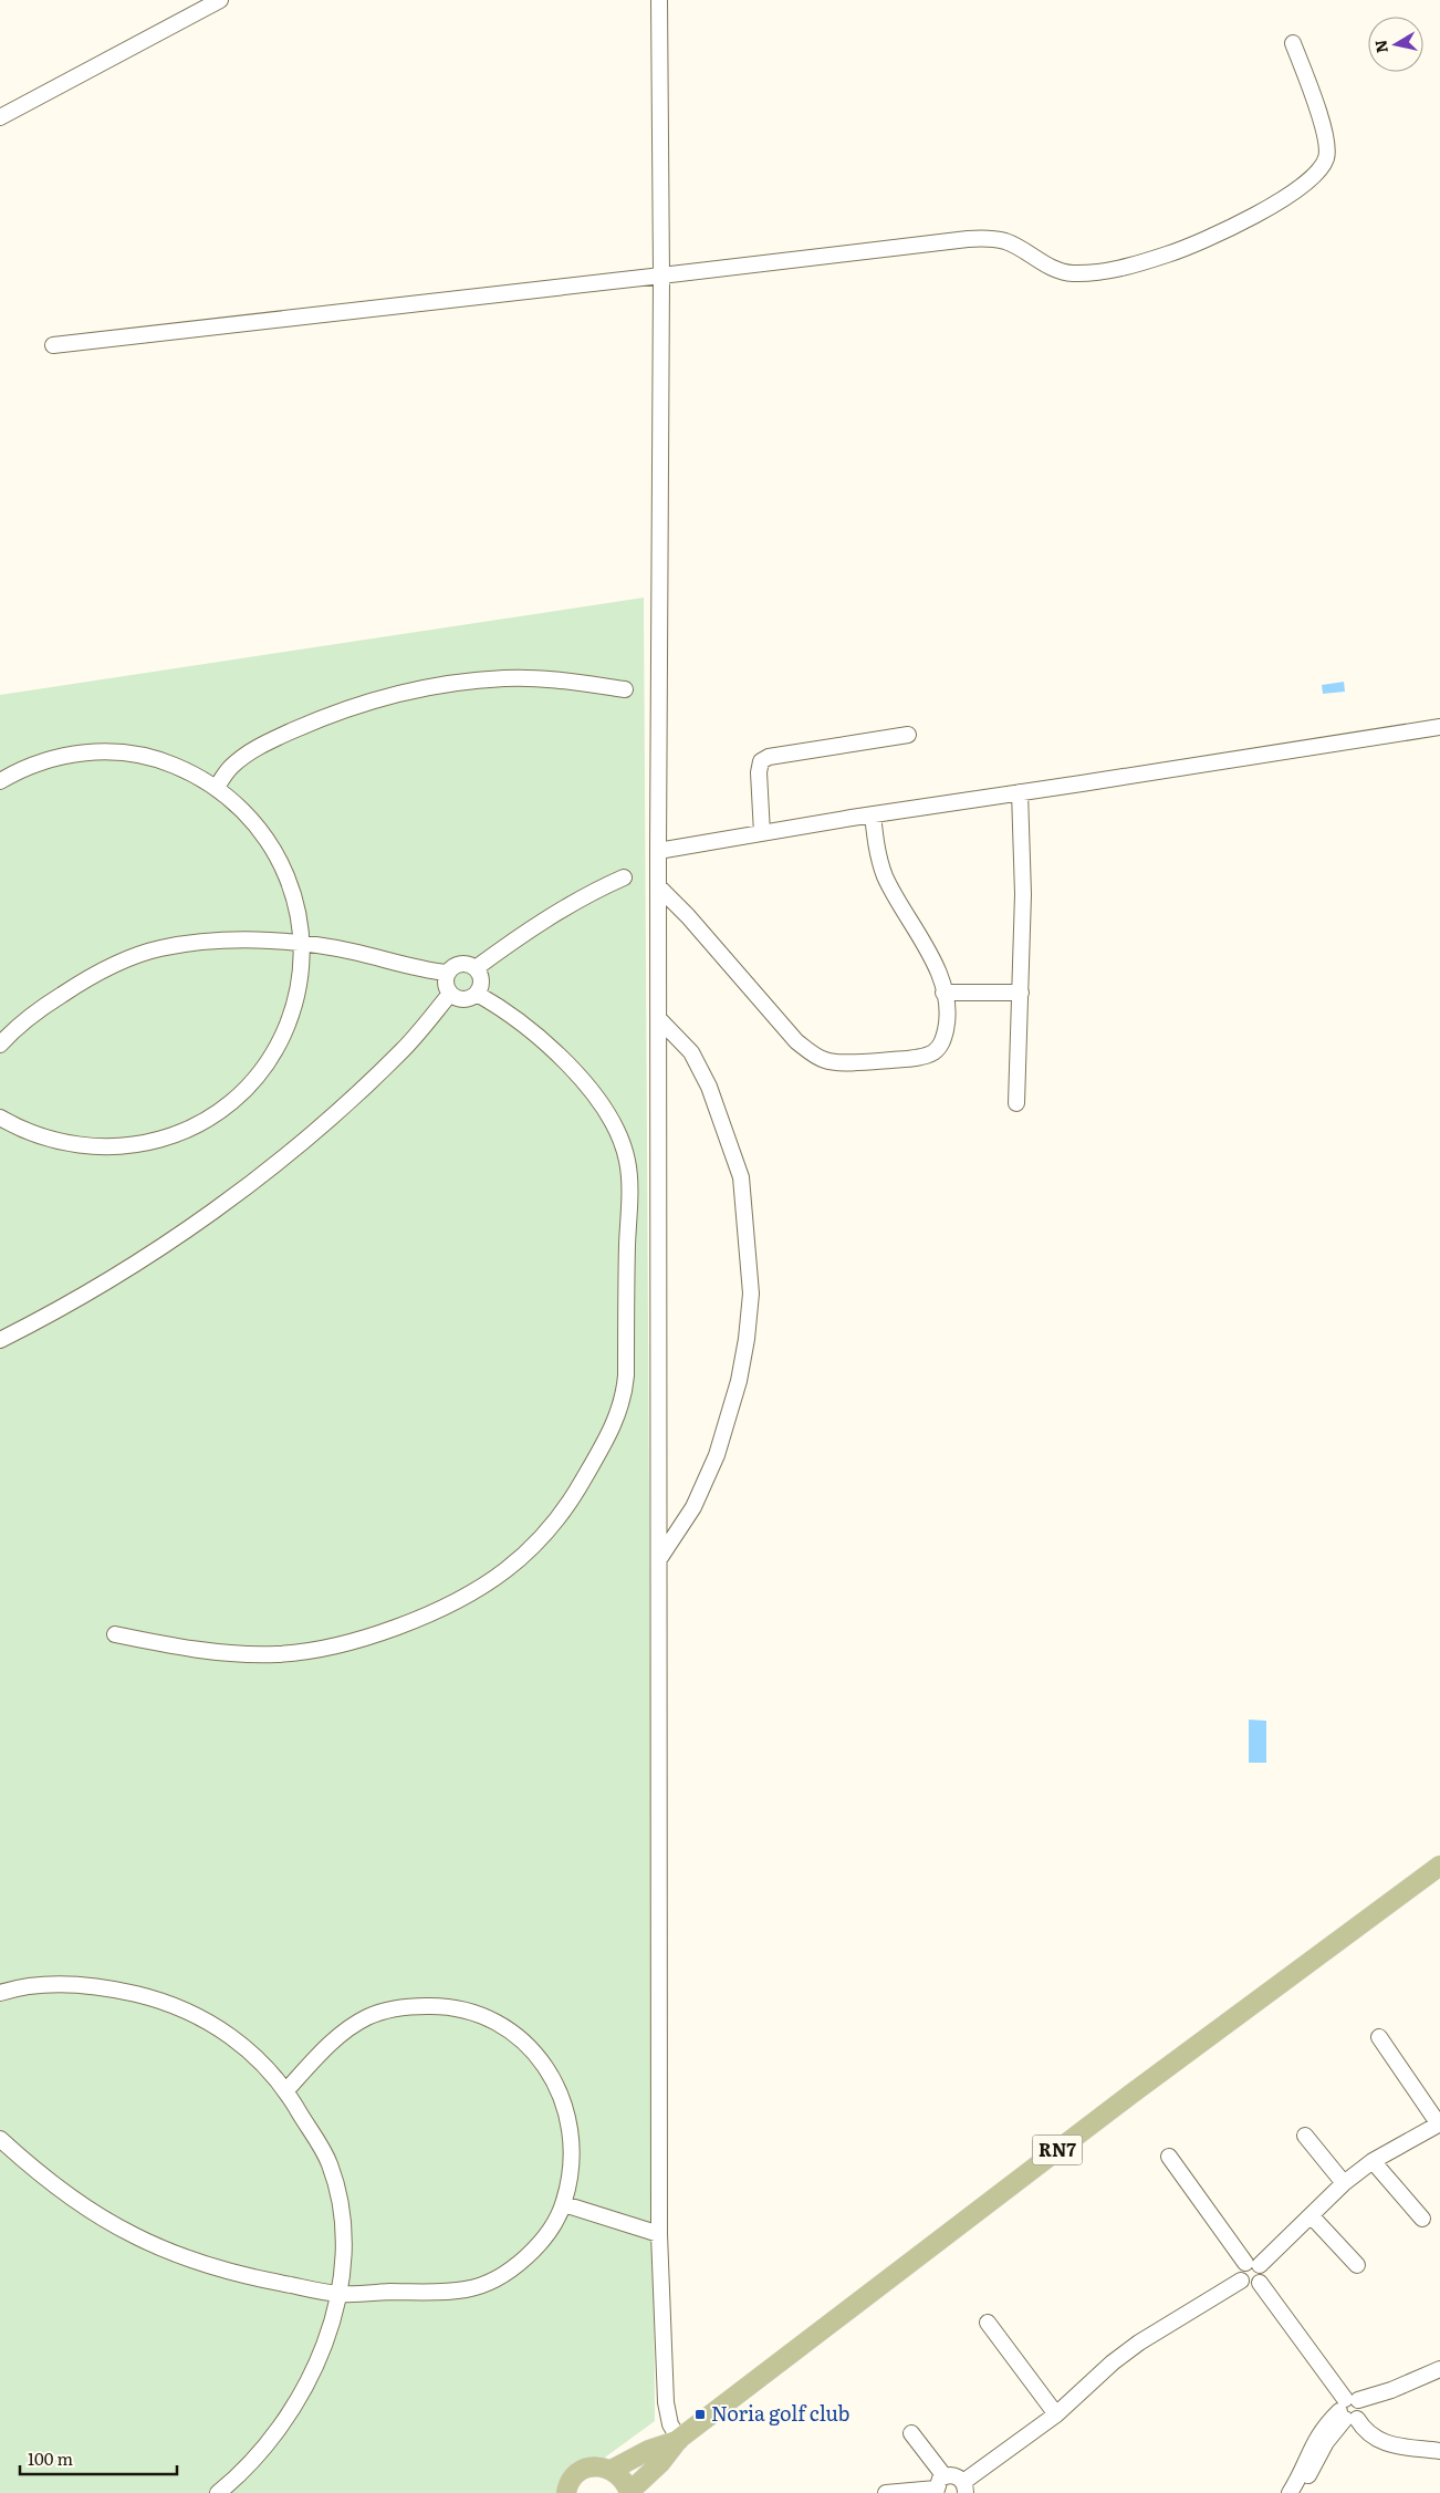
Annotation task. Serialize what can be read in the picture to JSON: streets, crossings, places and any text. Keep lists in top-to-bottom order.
{
  "streets": {
    "main road": ["RN7"]
  },
  "places": {
    "transit": ["Noria golf club"]
  },
  "scale_bar": "100 m",
  "north": "left"
}
